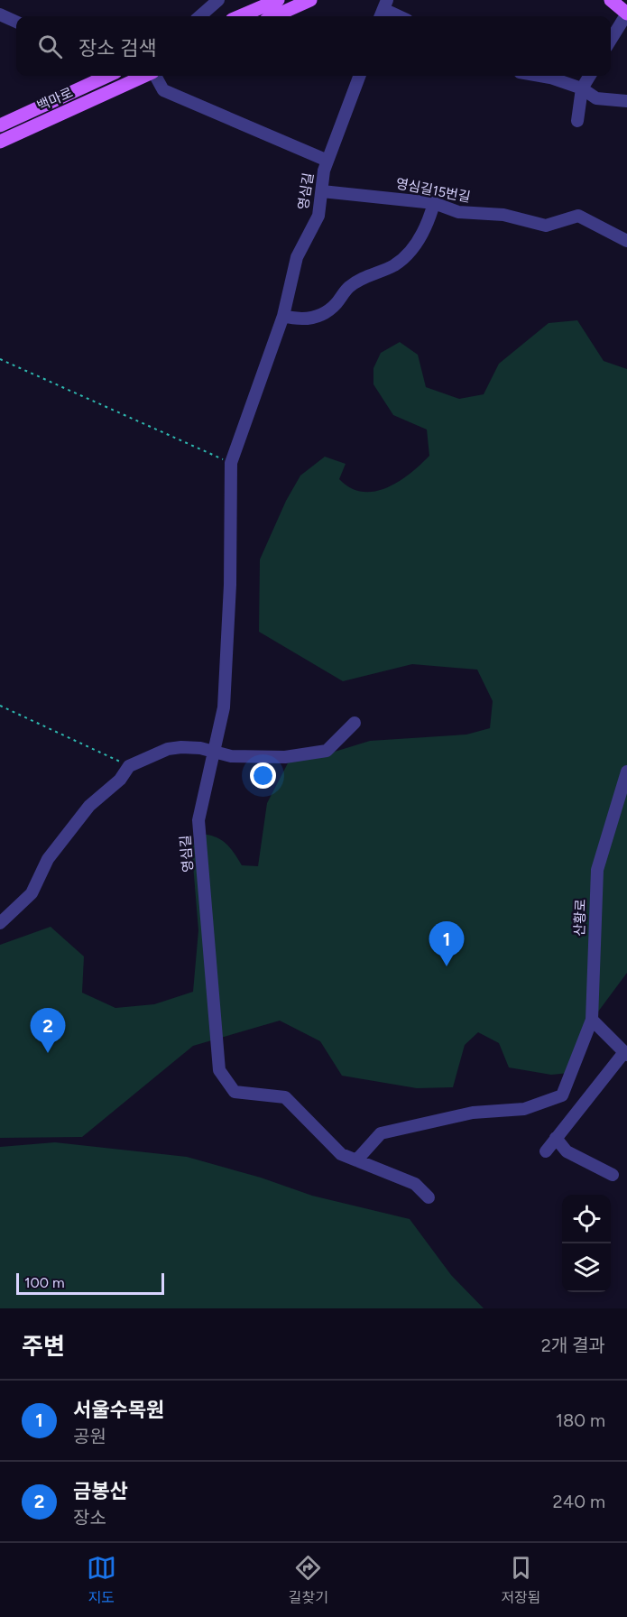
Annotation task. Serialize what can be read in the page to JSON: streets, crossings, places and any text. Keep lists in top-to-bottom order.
{
  "streets": {
    "main road": ["백마로"],
    "street": ["영심길15번길", "영심길", "산황로"]
  },
  "crossings": [
    ["영심길15번길", "영심길"]
  ],
  "scale_bar": "100 m",
  "page": {
    "search": "장소 검색",
    "pins": ["1", "2"],
    "scale": "100 m",
    "heading": ["주변", "2개 결과"],
    "list": [
      {
        "mark": "1",
        "name": "서울수목원",
        "note": "공원",
        "value": "180 m"
      },
      {
        "mark": "2",
        "name": "금봉산",
        "note": "장소",
        "value": "240 m"
      }
    ],
    "nav": ["지도", "길찾기", "저장됨"]
  }
}
